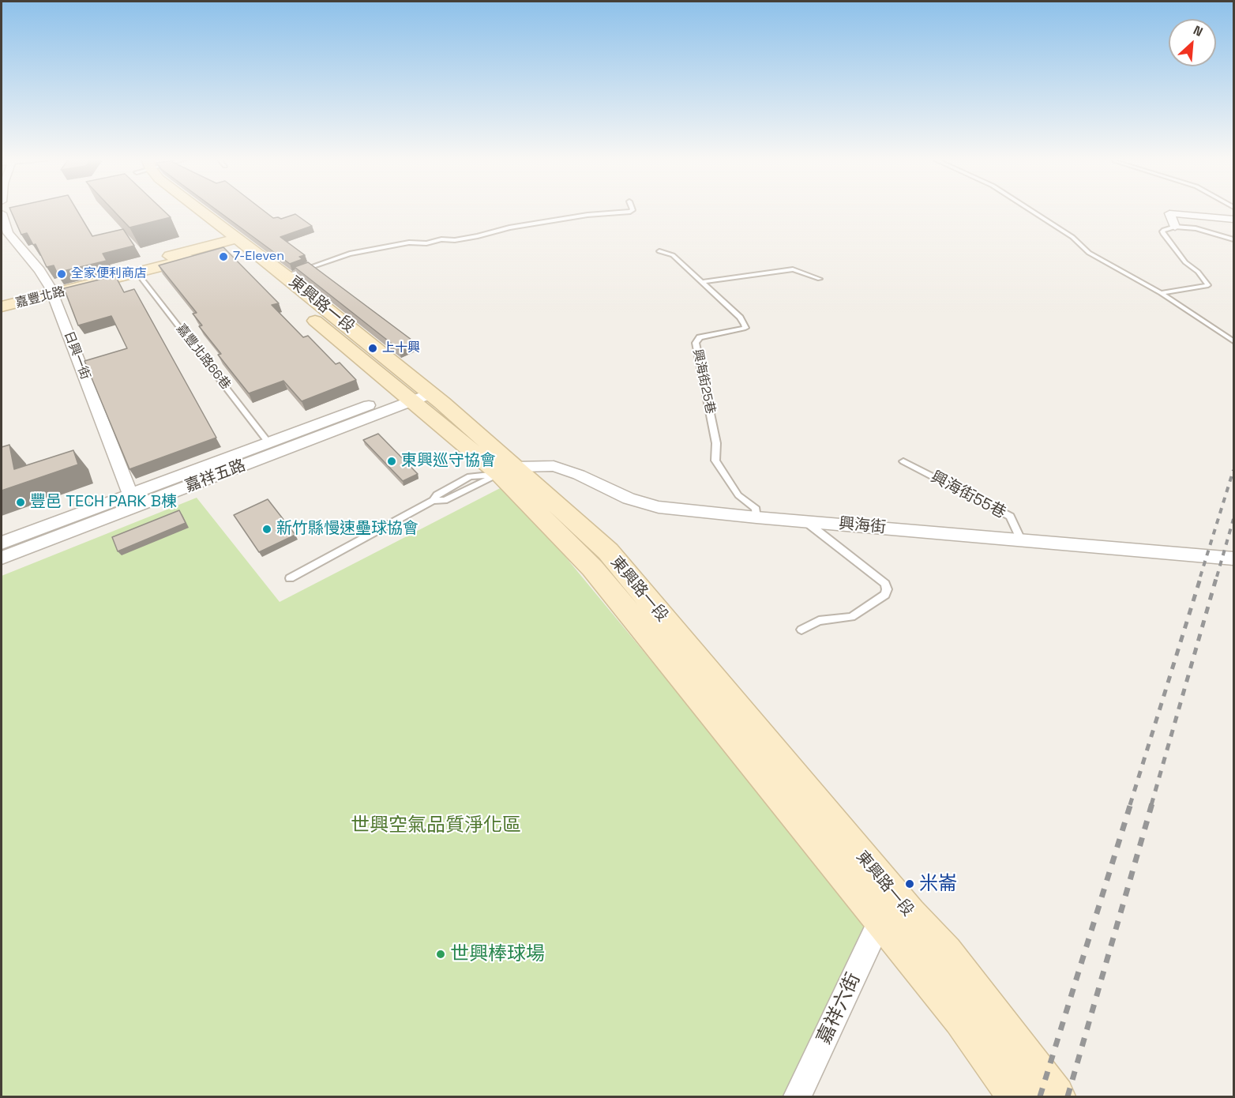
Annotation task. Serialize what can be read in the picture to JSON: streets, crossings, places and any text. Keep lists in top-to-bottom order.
{
  "streets": {
    "street": [
      "嘉豐北路",
      "東興路一段",
      "日興一街",
      "嘉祥五路",
      "興海街",
      "嘉祥六街"
    ],
    "lane": ["嘉豐北路66巷", "興海街25巷", "興海街55巷"]
  },
  "crossings": [
    ["嘉豐北路", "東興路一段"],
    ["嘉豐北路", "日興一街"],
    ["嘉豐北路", "嘉豐北路66巷"],
    ["東興路一段", "嘉祥五路"],
    ["東興路一段", "興海街"],
    ["東興路一段", "嘉祥六街"],
    ["日興一街", "嘉祥五路"],
    ["嘉豐北路66巷", "嘉祥五路"],
    ["興海街25巷", "興海街"],
    ["興海街55巷", "興海街"]
  ],
  "parks": ["世興空氣品質淨化區"],
  "places": [
    "7-Eleven",
    "全家便利商店",
    "上十興",
    "東興巡守協會",
    "豐邑 TECH PARK B棟",
    "新竹縣慢速壘球協會",
    "米崙",
    "世興棒球場"
  ],
  "north": "top right"
}
